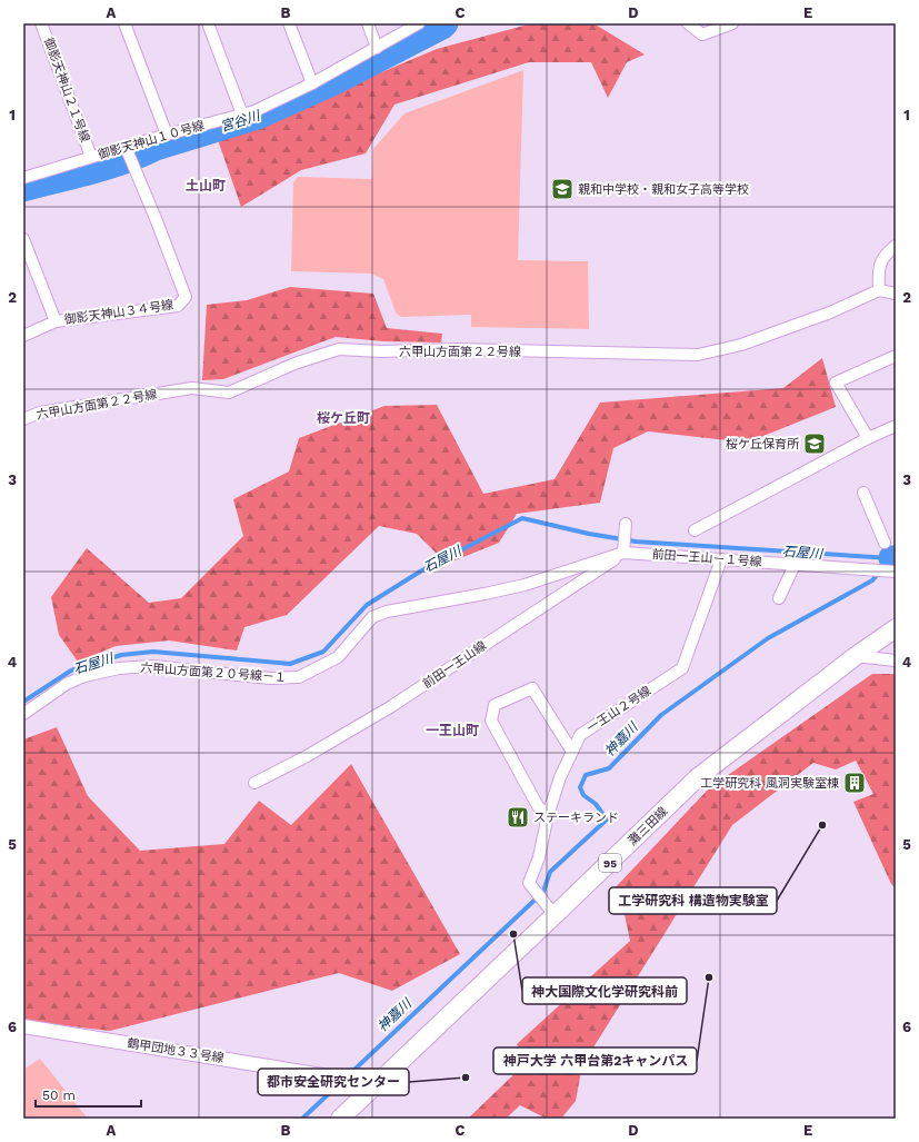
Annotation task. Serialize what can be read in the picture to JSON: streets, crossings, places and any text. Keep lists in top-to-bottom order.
{
  "streets": {
    "main road": ["灘三田線", "95"],
    "street": [
      "御影天神山２１号線",
      "御影天神山１０号線",
      "御影天神山３４号線",
      "六甲山方面第２２号線",
      "前田一王山－１号線",
      "前田一王山線",
      "六甲山方面第２０号線－１",
      "一王山２号線",
      "鶴甲団地３３号線"
    ]
  },
  "crossings": [
    ["御影天神山２１号線", "御影天神山１０号線"],
    ["御影天神山１０号線", "御影天神山３４号線"],
    ["前田一王山－１号線", "前田一王山線"],
    ["前田一王山－１号線", "六甲山方面第２０号線－１"],
    ["前田一王山－１号線", "一王山２号線"],
    ["前田一王山線", "六甲山方面第２０号線－１"],
    ["一王山２号線", "灘三田線"],
    ["灘三田線", "鶴甲団地３３号線"]
  ],
  "districts": ["土山町", "桜ケ丘町", "一王山町"],
  "water": ["宮谷川", "石屋川", "神嘉川"],
  "places": {
    "school or university": ["親和中学校・親和女子高等学校", "桜ケ丘保育所"],
    "building": ["工学研究科 風洞実験室棟"],
    "restaurant": ["ステーキランド"],
    "other": [
      "工学研究科 構造物実験室",
      "神大国際文化学研究科前",
      "神戸大学 六甲台第2キャンパス",
      "都市安全研究センター"
    ]
  },
  "scale_bar": "50 m",
  "grid": {
    "columns": [
      "A",
      "B",
      "C",
      "D",
      "E"
    ],
    "rows": [
      "1",
      "2",
      "3",
      "4",
      "5",
      "6"
    ]
  }
}
